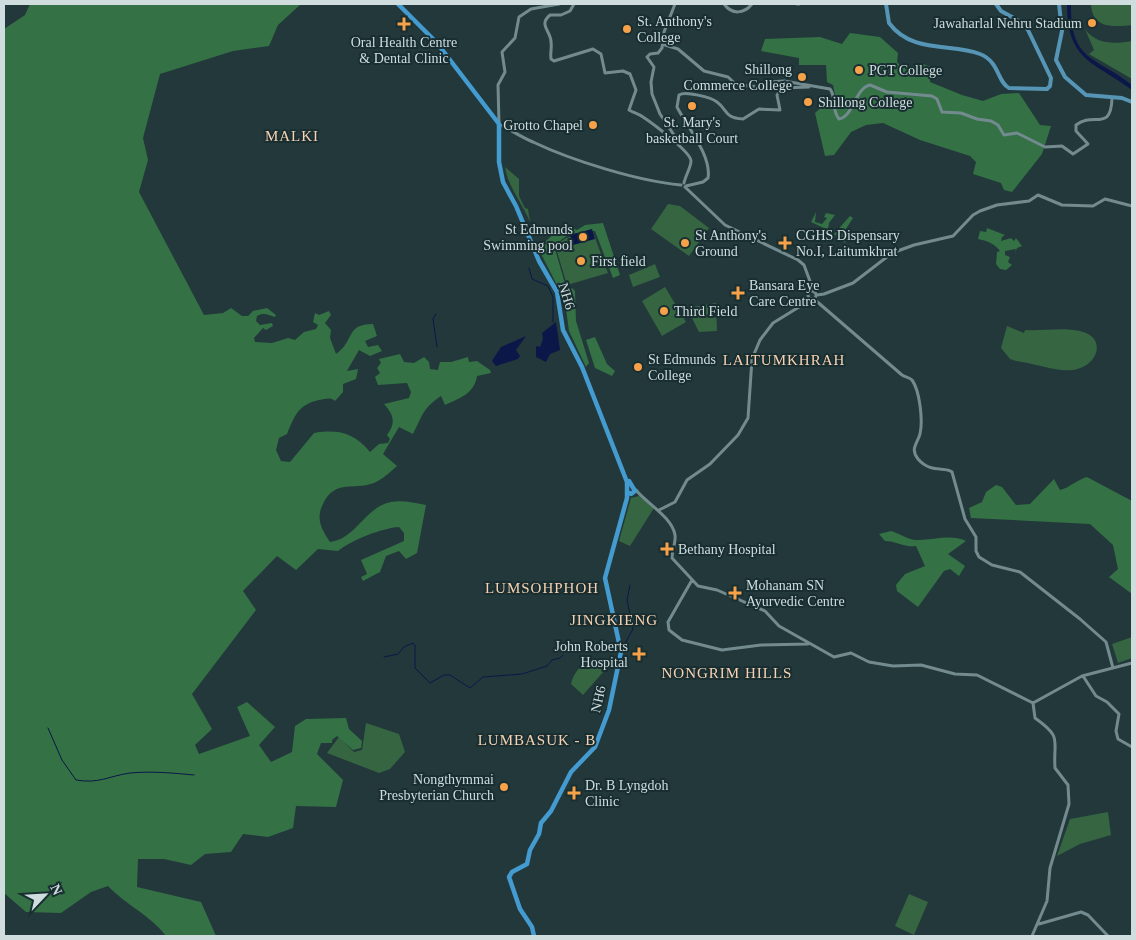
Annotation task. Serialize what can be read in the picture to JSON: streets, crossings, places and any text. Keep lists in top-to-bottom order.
{
  "streets": {
    "highway": ["NH6"]
  },
  "districts": [
    "MALKI",
    "LAITUMKHRAH",
    "LUMSOHPHOH",
    "JINGKIENG",
    "NONGRIM HILLS",
    "LUMBASUK - B"
  ],
  "places": {
    "other": [
      "Jawaharlal Nehru Stadium",
      "St. Anthony's College",
      "PGT College",
      "Shillong Commerce College",
      "Shillong College",
      "St. Mary's basketball Court",
      "Grotto Chapel",
      "St Edmunds Swimming pool",
      "St Anthony's Ground",
      "First field",
      "Third Field",
      "St Edmunds College",
      "Nongthymmai Presbyterian Church"
    ],
    "health": [
      "Oral Health Centre & Dental Clinic",
      "CGHS Dispensary No.I, Laitumkhrat",
      "Bansara Eye Care Centre",
      "Bethany Hospital",
      "Mohanam SN Ayurvedic Centre",
      "John Roberts Hospital",
      "Dr. B Lyngdoh Clinic"
    ]
  },
  "north": "top right"
}
